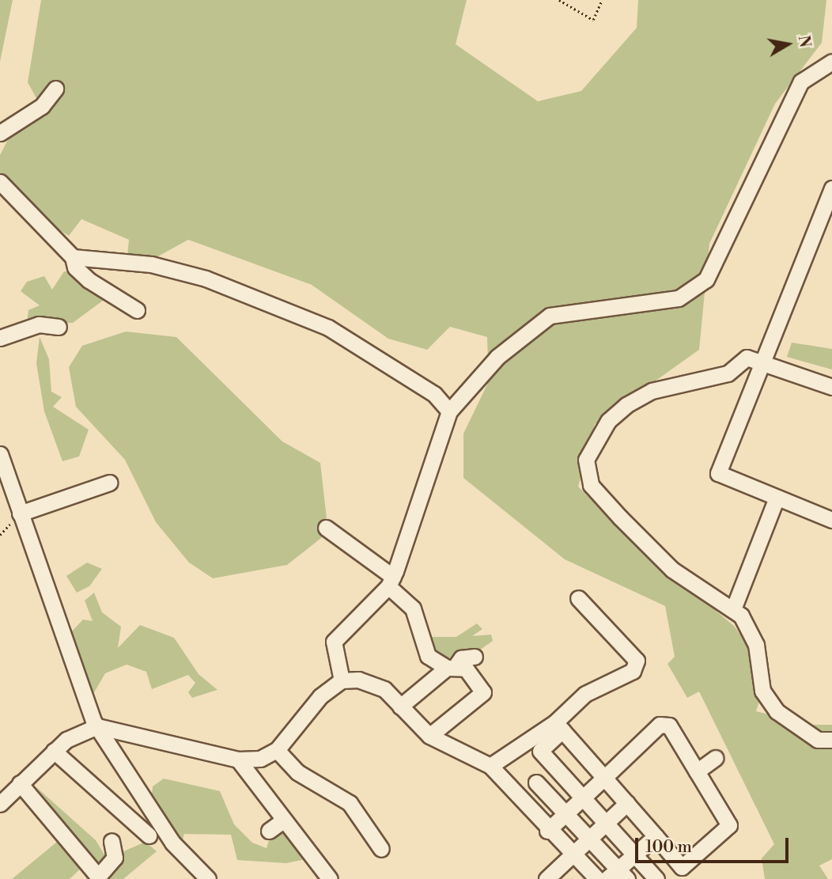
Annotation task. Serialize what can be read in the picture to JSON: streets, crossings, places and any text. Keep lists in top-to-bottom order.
{
  "scale_bar": "100 m",
  "north": "right"
}
